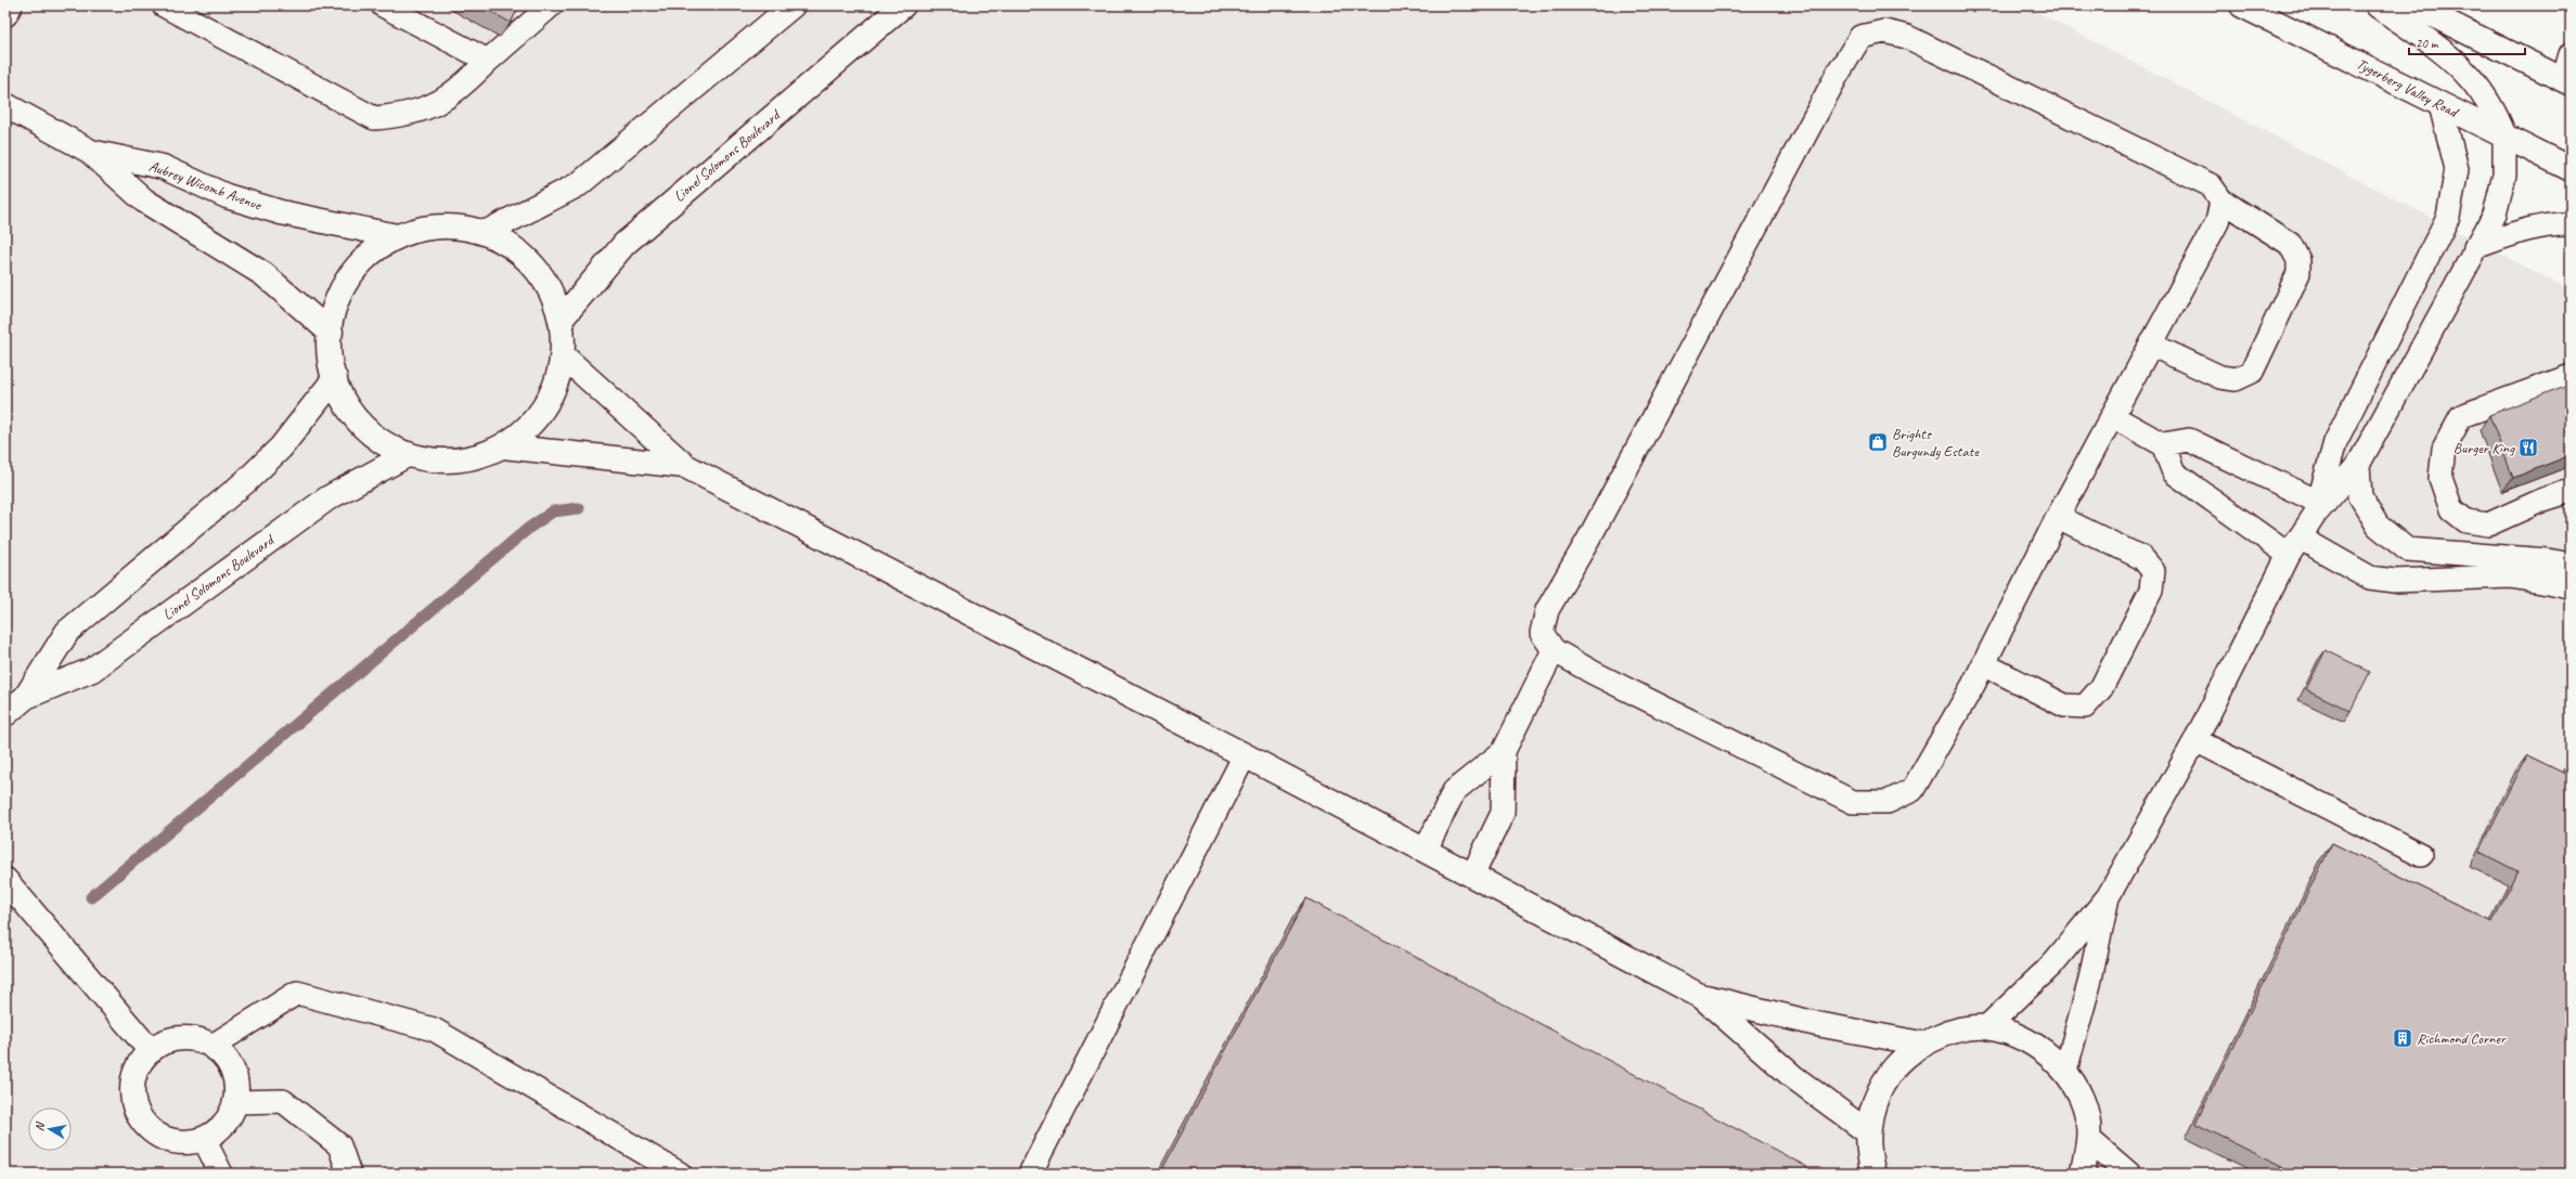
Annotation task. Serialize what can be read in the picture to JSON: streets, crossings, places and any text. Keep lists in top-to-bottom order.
{
  "streets": {
    "street": ["Tygerberg Valley Road", "Lionel Solomons Boulevard", "Aubrey Wicomb Avenue"]
  },
  "places": {
    "shop": ["Brights Burgundy Estate"],
    "restaurant": ["Burger King"],
    "building": ["Richmond Corner"]
  },
  "scale_bar": "20 m",
  "north": "left"
}
